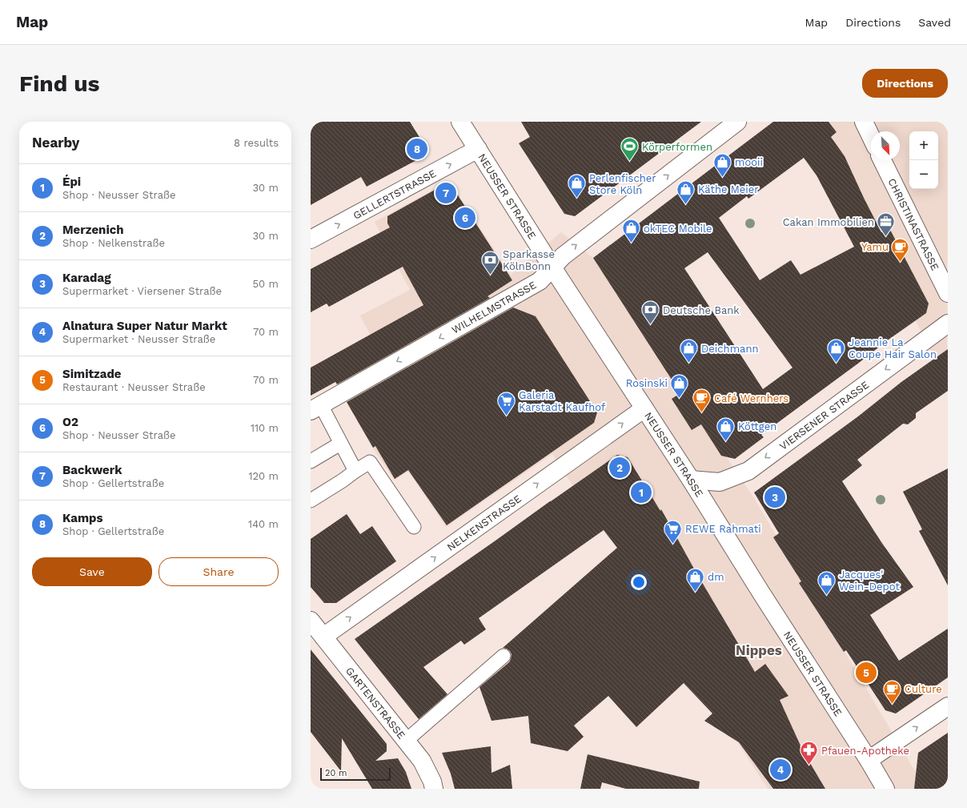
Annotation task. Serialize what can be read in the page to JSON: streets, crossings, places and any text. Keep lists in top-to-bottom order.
{
  "streets": {
    "street": [
      "GELLERTSTRASSE",
      "NEUSSER STRASSE",
      "CHRISTINASTRASSE",
      "WILHELMSTRASSE",
      "VIERSENER STRASSE",
      "NELKENSTRASSE",
      "GARTENSTRASSE"
    ]
  },
  "crossings": [
    ["GELLERTSTRASSE", "NEUSSER STRASSE"],
    ["NEUSSER STRASSE", "WILHELMSTRASSE"],
    ["NEUSSER STRASSE", "VIERSENER STRASSE"],
    ["NEUSSER STRASSE", "NELKENSTRASSE"],
    ["NELKENSTRASSE", "GARTENSTRASSE"]
  ],
  "one_way": ["GELLERTSTRASSE", "VIERSENER STRASSE", "NELKENSTRASSE"],
  "districts": ["Nippes"],
  "places": {
    "sports": ["Körperformen"],
    "shop": [
      "mooii",
      "Perlenfischer Store Köln",
      "Käthe Meier",
      "okTEC Mobile",
      "Jeannie La Coupe Hair Salon",
      "Deichmann",
      "Rosinski",
      "Köttgen",
      "dm",
      "Jacques' Wein-Depot"
    ],
    "office": ["Cakan Immobilien"],
    "cafe": ["Yamu", "Café Wernhers", "Culture"],
    "bank": ["Sparkasse KölnBonn", "Deutsche Bank"],
    "supermarket": ["Galeria Karstadt Kaufhof", "REWE Rahmati"],
    "pharmacy": ["Pfauen-Apotheke"]
  },
  "scale_bar": "20 m",
  "north": "bottom right",
  "page": {
    "header": "Map",
    "nav": ["Map", "Directions", "Saved"],
    "buttons": [
      "Directions",
      ["Save", "Share"]
    ],
    "title": "Find us",
    "heading": ["Nearby", "8 results"],
    "map_buttons": ["+", "−"],
    "pins": [
      "8",
      "7",
      "6",
      "2",
      "1",
      "3",
      "5",
      "4"
    ],
    "list": [
      {
        "mark": "1",
        "name": "Épi",
        "note": "Shop · Neusser Straße",
        "value": "30 m"
      },
      {
        "mark": "2",
        "name": "Merzenich",
        "note": "Shop · Nelkenstraße",
        "value": "30 m"
      },
      {
        "mark": "3",
        "name": "Karadag",
        "note": "Supermarket · Viersener Straße",
        "value": "50 m"
      },
      {
        "mark": "4",
        "name": "Alnatura Super Natur Markt",
        "note": "Supermarket · Neusser Straße",
        "value": "70 m"
      },
      {
        "mark": "5",
        "name": "Simitzade",
        "note": "Restaurant · Neusser Straße",
        "value": "70 m"
      },
      {
        "mark": "6",
        "name": "O2",
        "note": "Shop · Neusser Straße",
        "value": "110 m"
      },
      {
        "mark": "7",
        "name": "Backwerk",
        "note": "Shop · Gellertstraße",
        "value": "120 m"
      },
      {
        "mark": "8",
        "name": "Kamps",
        "note": "Shop · Gellertstraße",
        "value": "140 m"
      }
    ],
    "scale": "20 m"
  }
}
